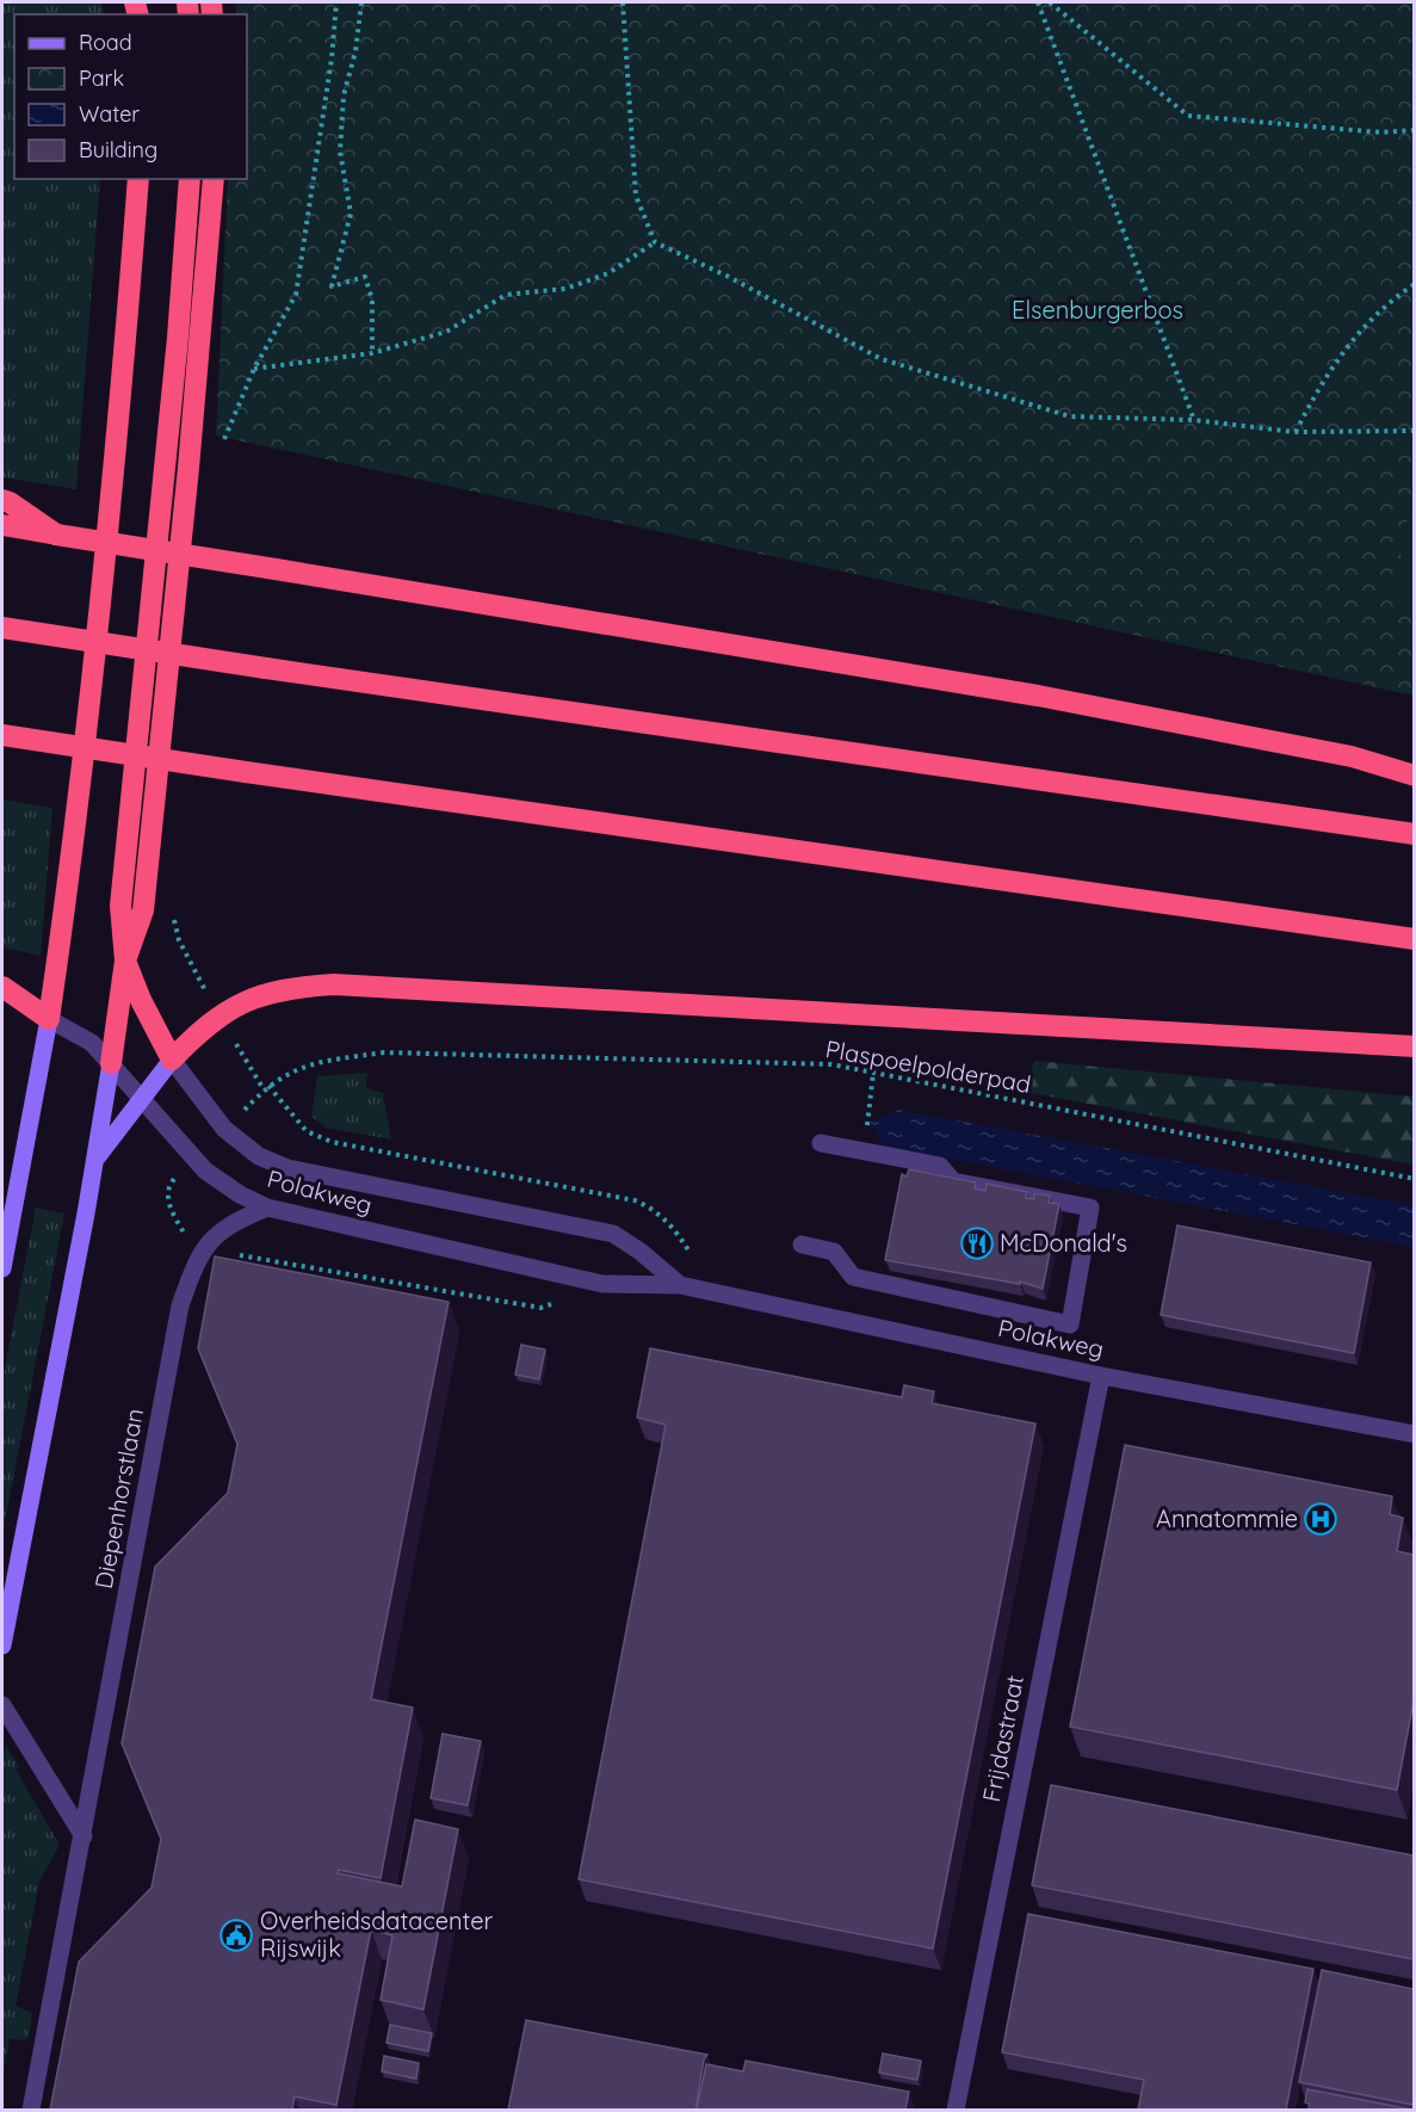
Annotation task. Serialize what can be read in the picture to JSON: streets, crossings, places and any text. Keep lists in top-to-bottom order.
{
  "streets": {
    "street": ["Polakweg", "Diepenhorstlaan", "Frijdastraat"],
    "path": ["Plaspoelpolderpad"]
  },
  "crossings": [
    ["Polakweg", "Diepenhorstlaan"],
    ["Polakweg", "Frijdastraat"]
  ],
  "parks": ["Elsenburgerbos"],
  "places": {
    "restaurant": ["McDonald's"],
    "hospital": ["Annatommie"],
    "public building": ["Overheidsdatacenter Rijswijk"]
  },
  "legend": [
    "Road",
    "Park",
    "Water",
    "Building"
  ]
}
